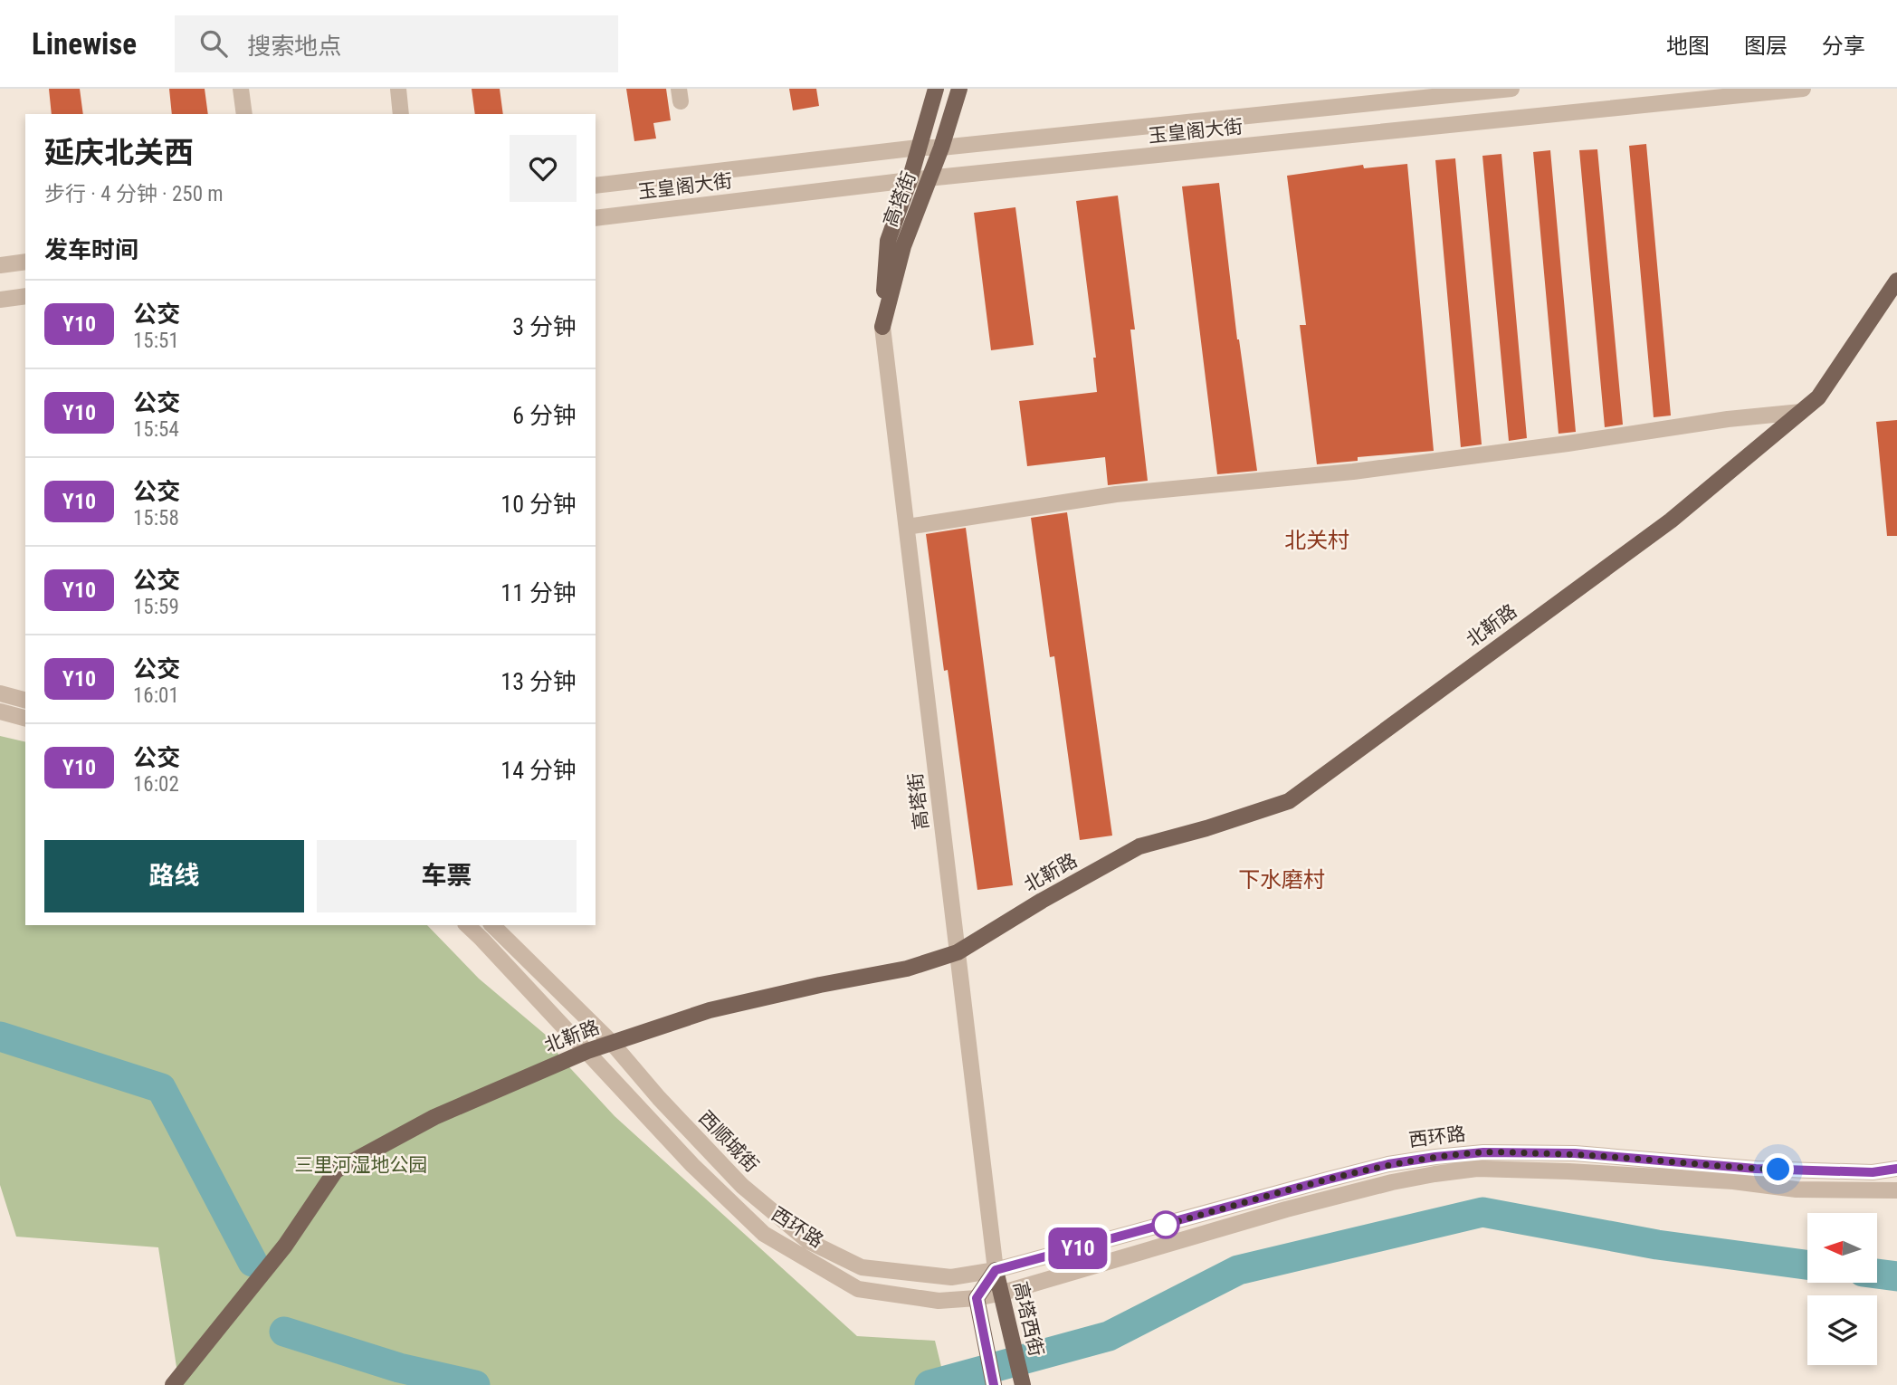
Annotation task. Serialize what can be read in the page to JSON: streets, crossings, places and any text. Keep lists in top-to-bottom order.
{
  "streets": {
    "main road": ["高塔街", "北靳路", "高塔西街"],
    "street": ["玉皇阁大街", "西环路", "西顺城街"]
  },
  "crossings": [
    ["玉皇阁大街", "高塔街"],
    ["高塔街", "北靳路"],
    ["高塔街", "西环路"],
    ["高塔街", "西顺城街"],
    ["高塔街", "高塔西街"],
    ["北靳路", "西环路"],
    ["北靳路", "西顺城街"],
    ["西环路", "西顺城街"],
    ["西环路", "高塔西街"],
    ["西顺城街", "高塔西街"]
  ],
  "districts": ["北关村", "下水磨村"],
  "parks": ["三里河湿地公园"],
  "lines": ["bus line Y10"],
  "north": "left",
  "page": {
    "header": "Linewise",
    "search": "搜索地点",
    "nav": ["地图", "图层", "分享"],
    "on_map": "Y10",
    "heading": [
      ["延庆北关西", "步行 · 4 分钟 · 250 m"],
      "发车时间"
    ],
    "list": [
      {
        "mark": "Y10",
        "name": "公交",
        "note": "15:51",
        "value": "3 分钟"
      },
      {
        "mark": "Y10",
        "name": "公交",
        "note": "15:54",
        "value": "6 分钟"
      },
      {
        "mark": "Y10",
        "name": "公交",
        "note": "15:58",
        "value": "10 分钟"
      },
      {
        "mark": "Y10",
        "name": "公交",
        "note": "15:59",
        "value": "11 分钟"
      },
      {
        "mark": "Y10",
        "name": "公交",
        "note": "16:01",
        "value": "13 分钟"
      },
      {
        "mark": "Y10",
        "name": "公交",
        "note": "16:02",
        "value": "14 分钟"
      }
    ],
    "buttons": ["路线", "车票"]
  }
}
